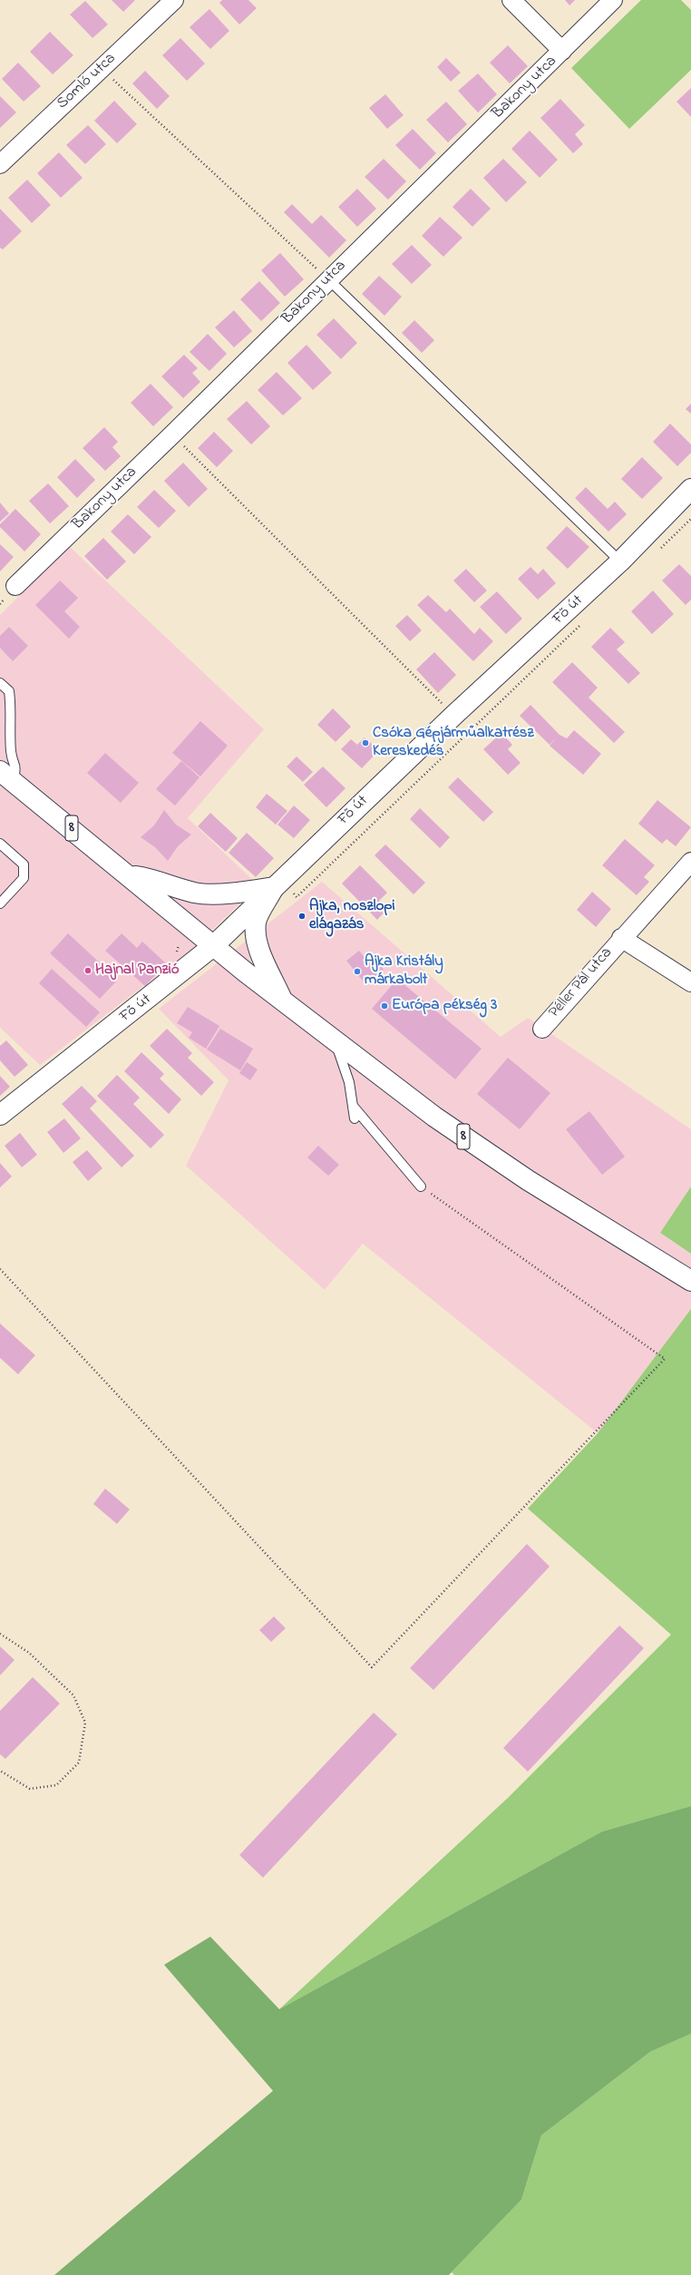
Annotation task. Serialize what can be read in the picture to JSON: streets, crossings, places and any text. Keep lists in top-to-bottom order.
{
  "streets": {
    "main road": ["Fő út", "8"],
    "street": ["Somló utca", "Bakony utca", "Péller Pál utca"]
  },
  "crossings": [
    ["Fő út", "8"]
  ],
  "places": [
    "Csóka Gépjárműalkatrész Kereskedés",
    "Ajka, noszlopi elágazás",
    "Hajnal Panzió",
    "Ajka Kristály márkabolt",
    "Európa pékség 3"
  ]
}
